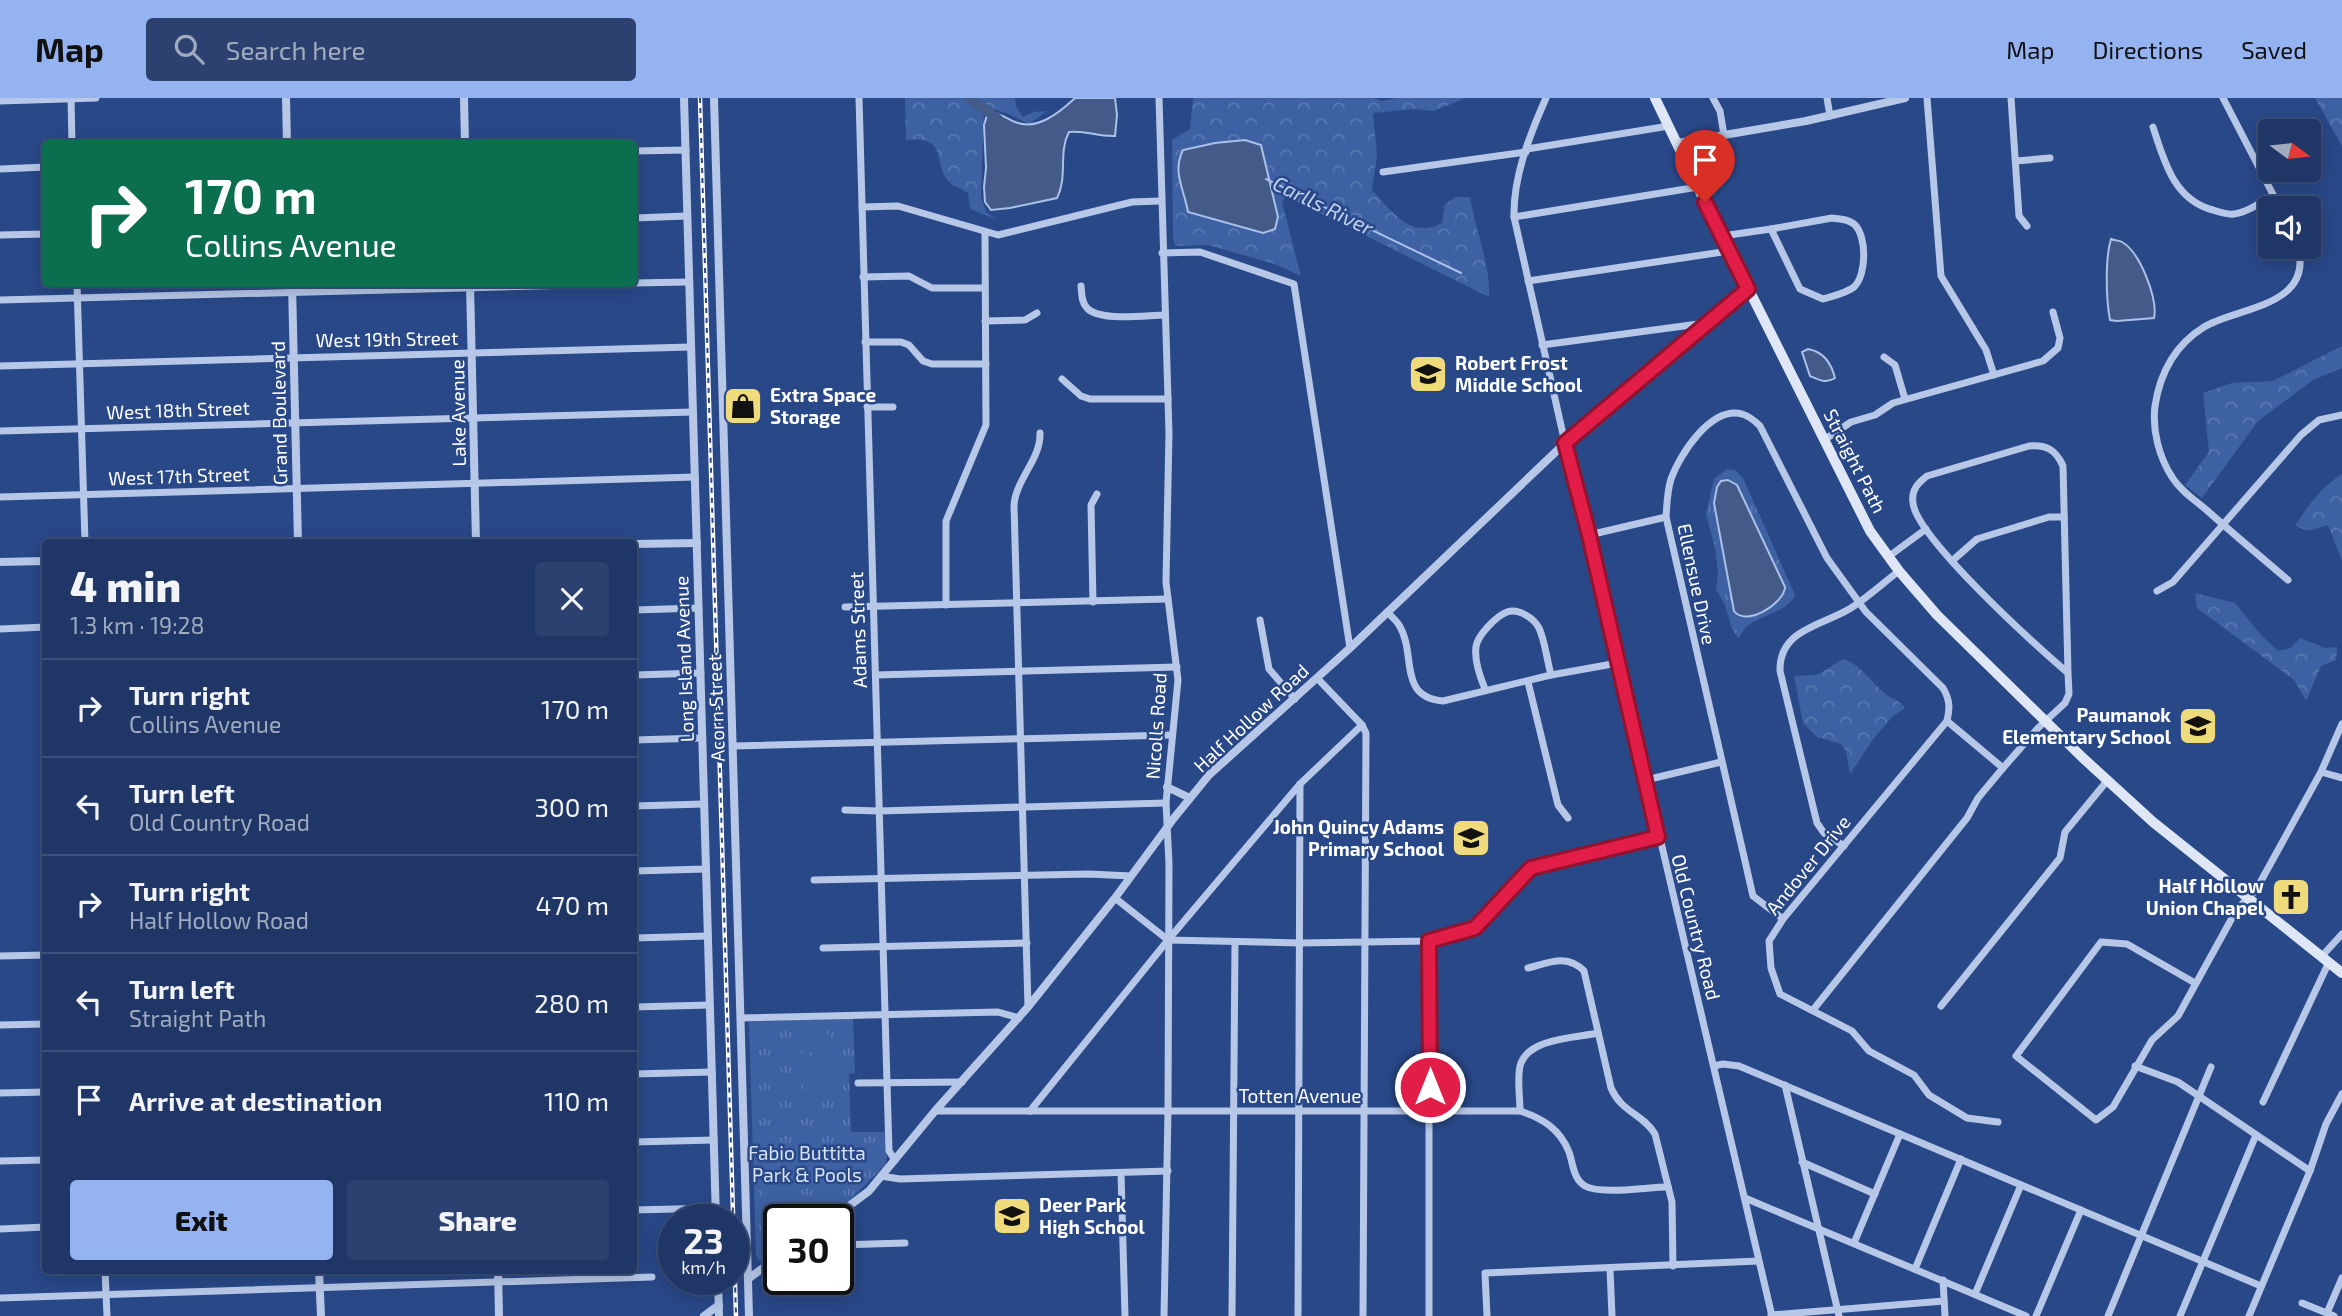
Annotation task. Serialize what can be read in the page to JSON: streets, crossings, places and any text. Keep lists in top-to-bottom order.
{
  "streets": {
    "main road": ["Straight Path"],
    "street": [
      "West 19th Street",
      "West 18th Street",
      "Grand Boulevard",
      "Lake Avenue",
      "West 17th Street",
      "Ellensue Drive",
      "Adams Street",
      "Long Island Avenue",
      "Acorn Street",
      "Half Hollow Road",
      "Nicolls Road",
      "Andover Drive",
      "Old Country Road",
      "Totten Avenue"
    ]
  },
  "crossings": [
    ["West 19th Street", "Grand Boulevard"],
    ["West 19th Street", "Lake Avenue"],
    ["West 19th Street", "Long Island Avenue"],
    ["West 18th Street", "Grand Boulevard"],
    ["West 18th Street", "Lake Avenue"],
    ["West 18th Street", "Long Island Avenue"],
    ["Grand Boulevard", "West 17th Street"],
    ["Lake Avenue", "West 17th Street"],
    ["Straight Path", "Half Hollow Road"],
    ["West 17th Street", "Long Island Avenue"],
    ["Ellensue Drive", "Andover Drive"],
    ["Adams Street", "Half Hollow Road"],
    ["Half Hollow Road", "Nicolls Road"],
    ["Half Hollow Road", "Old Country Road"],
    ["Half Hollow Road", "Totten Avenue"],
    ["Nicolls Road", "Totten Avenue"]
  ],
  "water": ["Carlls River"],
  "parks": ["Fabio Buttitta Park & Pools"],
  "places": {
    "school or university": [
      "Robert Frost Middle School",
      "Paumanok Elementary School",
      "John Quincy Adams Primary School",
      "Deer Park High School"
    ],
    "shop": ["Extra Space Storage"],
    "church": ["Half Hollow Union Chapel"]
  },
  "north": "right",
  "page": {
    "header": "Map",
    "search": "Search here",
    "nav": ["Map", "Directions", "Saved"],
    "turn": ["170 m", "Collins Avenue"],
    "heading": ["4 min", "1.3 km · 19:28"],
    "list": [
      {
        "name": "Turn right",
        "note": "Collins Avenue",
        "value": "170 m"
      },
      {
        "name": "Turn left",
        "note": "Old Country Road",
        "value": "300 m"
      },
      {
        "name": "Turn right",
        "note": "Half Hollow Road",
        "value": "470 m"
      },
      {
        "name": "Turn left",
        "note": "Straight Path",
        "value": "280 m"
      },
      {
        "name": "Arrive at destination",
        "value": "110 m"
      }
    ],
    "buttons": ["Exit", "Share"],
    "speed": "23 km/h",
    "limit": "30"
  }
}
